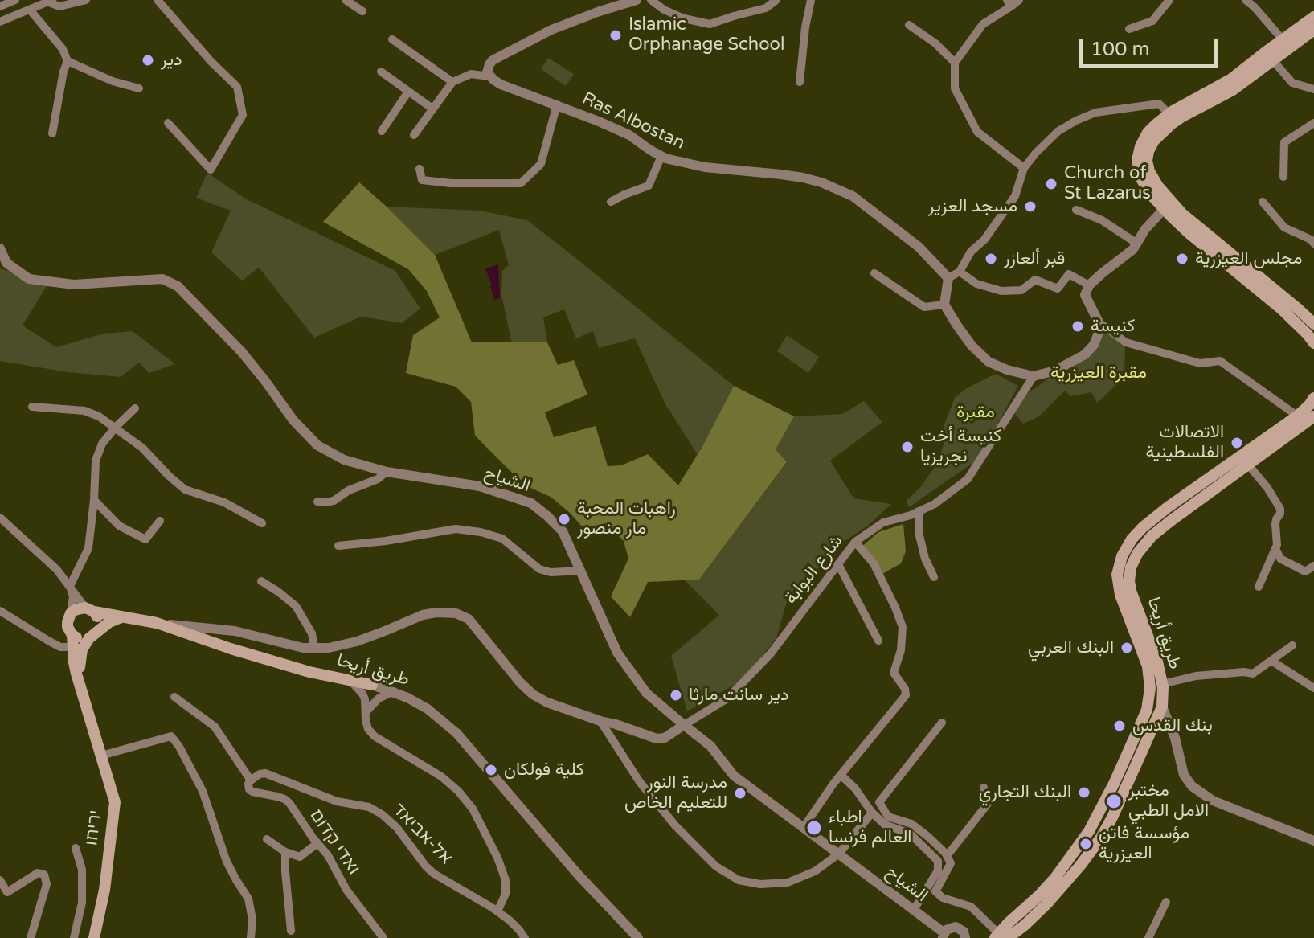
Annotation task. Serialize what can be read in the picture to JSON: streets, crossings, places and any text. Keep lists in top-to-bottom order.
{
  "streets": {
    "main road": ["طريق أريحا", "יריחו"],
    "street": [
      "Ras Albostan",
      "الشياح",
      "شارع البوابة",
      "אל-אביאד",
      "ואדי קדום"
    ]
  },
  "crossings": [
    ["الشياح", "شارع البوابة"],
    ["אל-אביאד", "ואדי קדום"]
  ],
  "parks": ["مقبرة العيزرية", "مقبرة"],
  "places": [
    "Islamic Orphanage School",
    "دير",
    "Church of St Lazarus",
    "مسجد العزير",
    "قبر ألعازر",
    "مجلس العيزرية",
    "كنيسة",
    "الاتصالات الفلسطينية",
    "كنيسة أخت نجريزيا",
    "راهبات المحبة مار منصور",
    "البنك العربي",
    "دير سانت مارثا",
    "بنك القدس",
    "كلية فولكان",
    "البنك التجاري",
    "مدرسة النور للتعليم الخاص",
    "مختبر الامل الطبي",
    "اطباء العالم فرنسا",
    "مؤسسة فاتن العيزرية"
  ],
  "scale_bar": "100 m"
}
